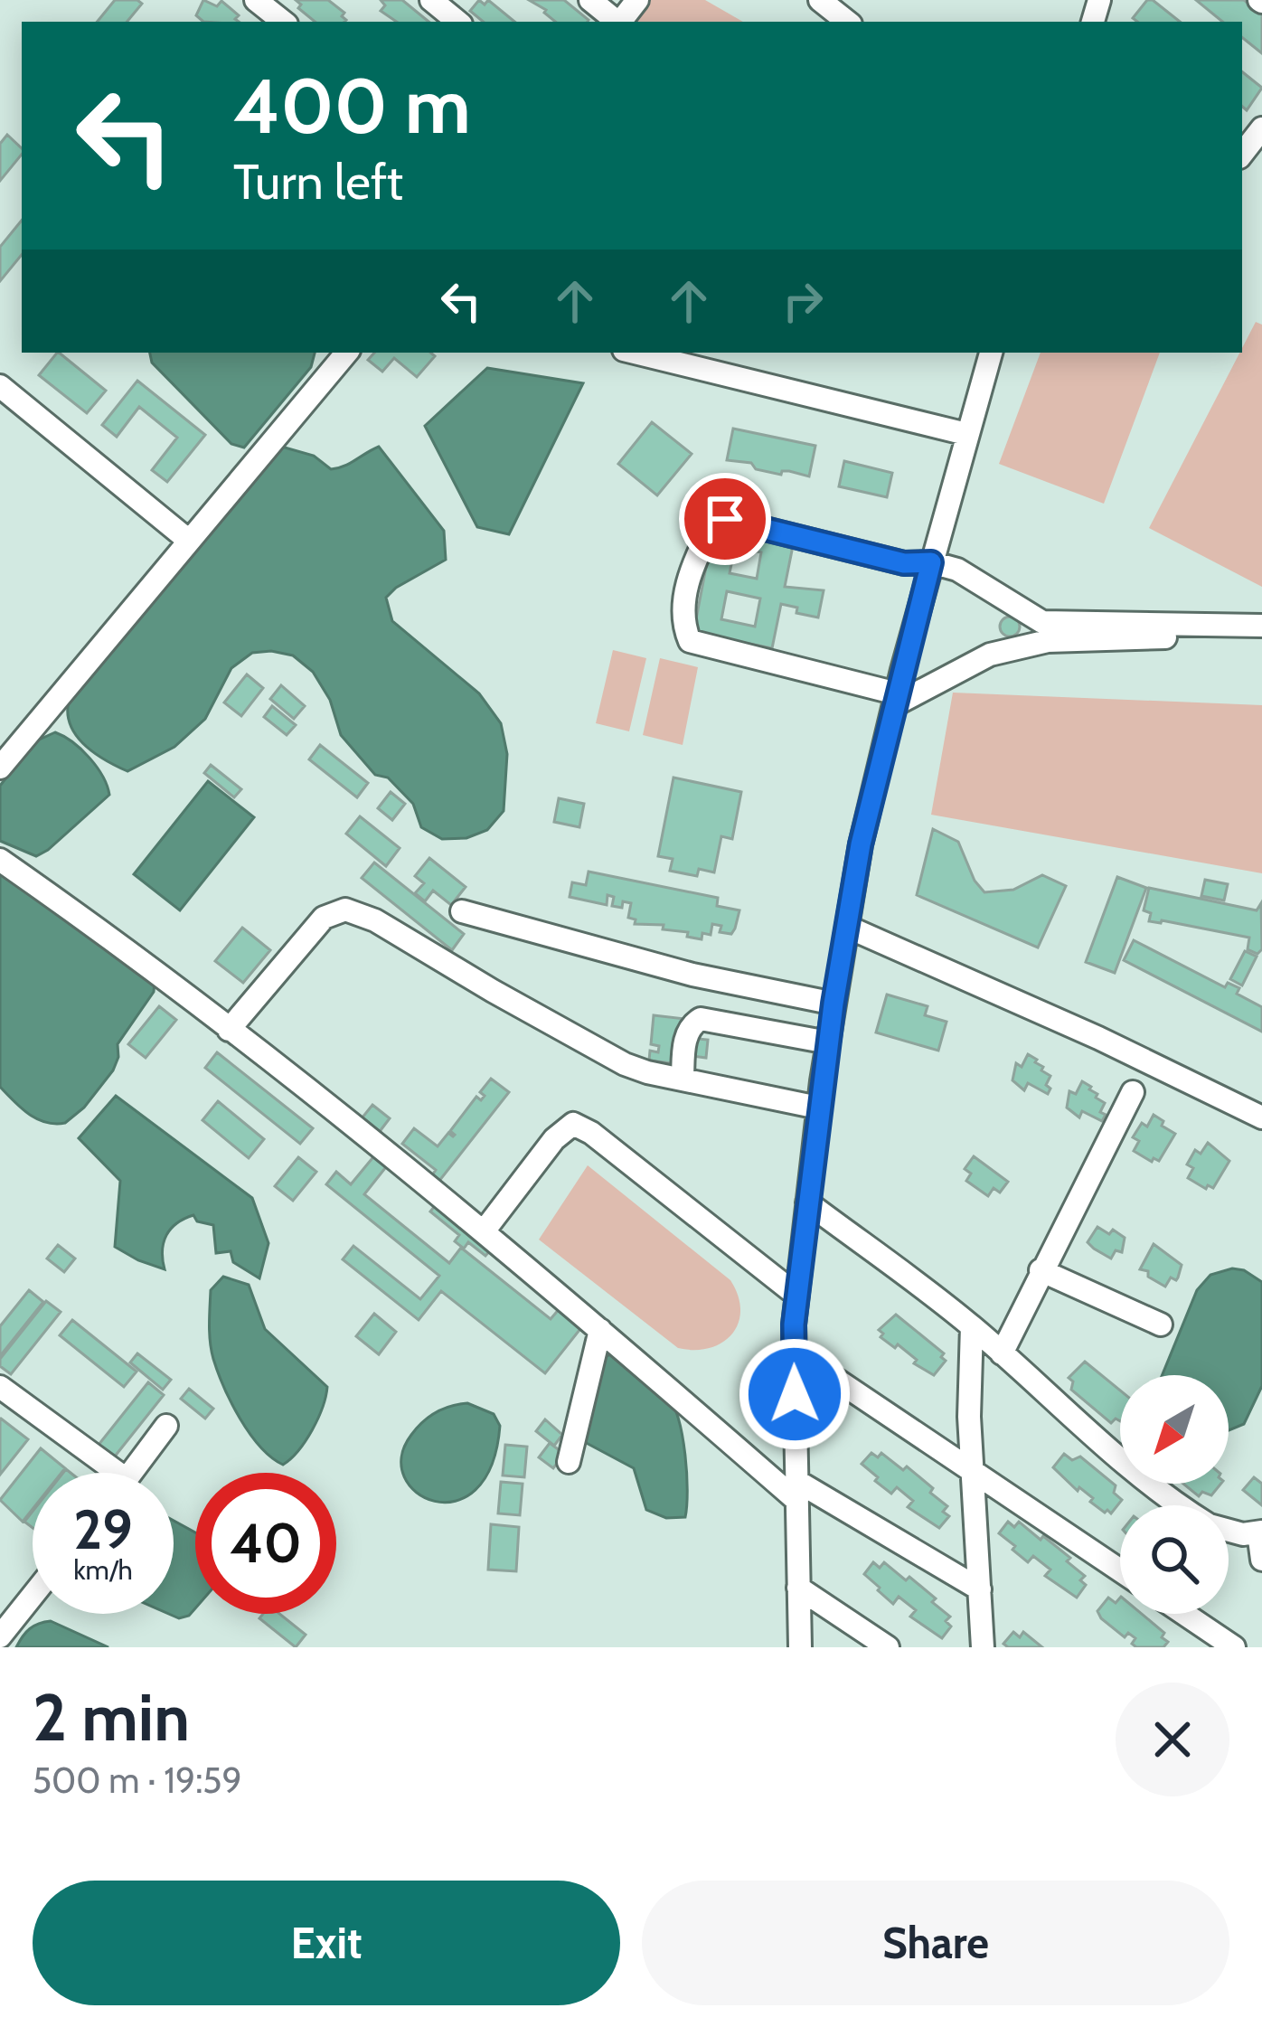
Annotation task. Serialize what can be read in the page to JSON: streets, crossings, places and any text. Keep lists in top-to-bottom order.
{
  "north": "bottom left",
  "page": {
    "turn": ["400 m", "Turn left"],
    "speed": "29 km/h",
    "limit": "40",
    "heading": ["2 min", "500 m · 19:59"],
    "buttons": ["Exit", "Share"]
  }
}
